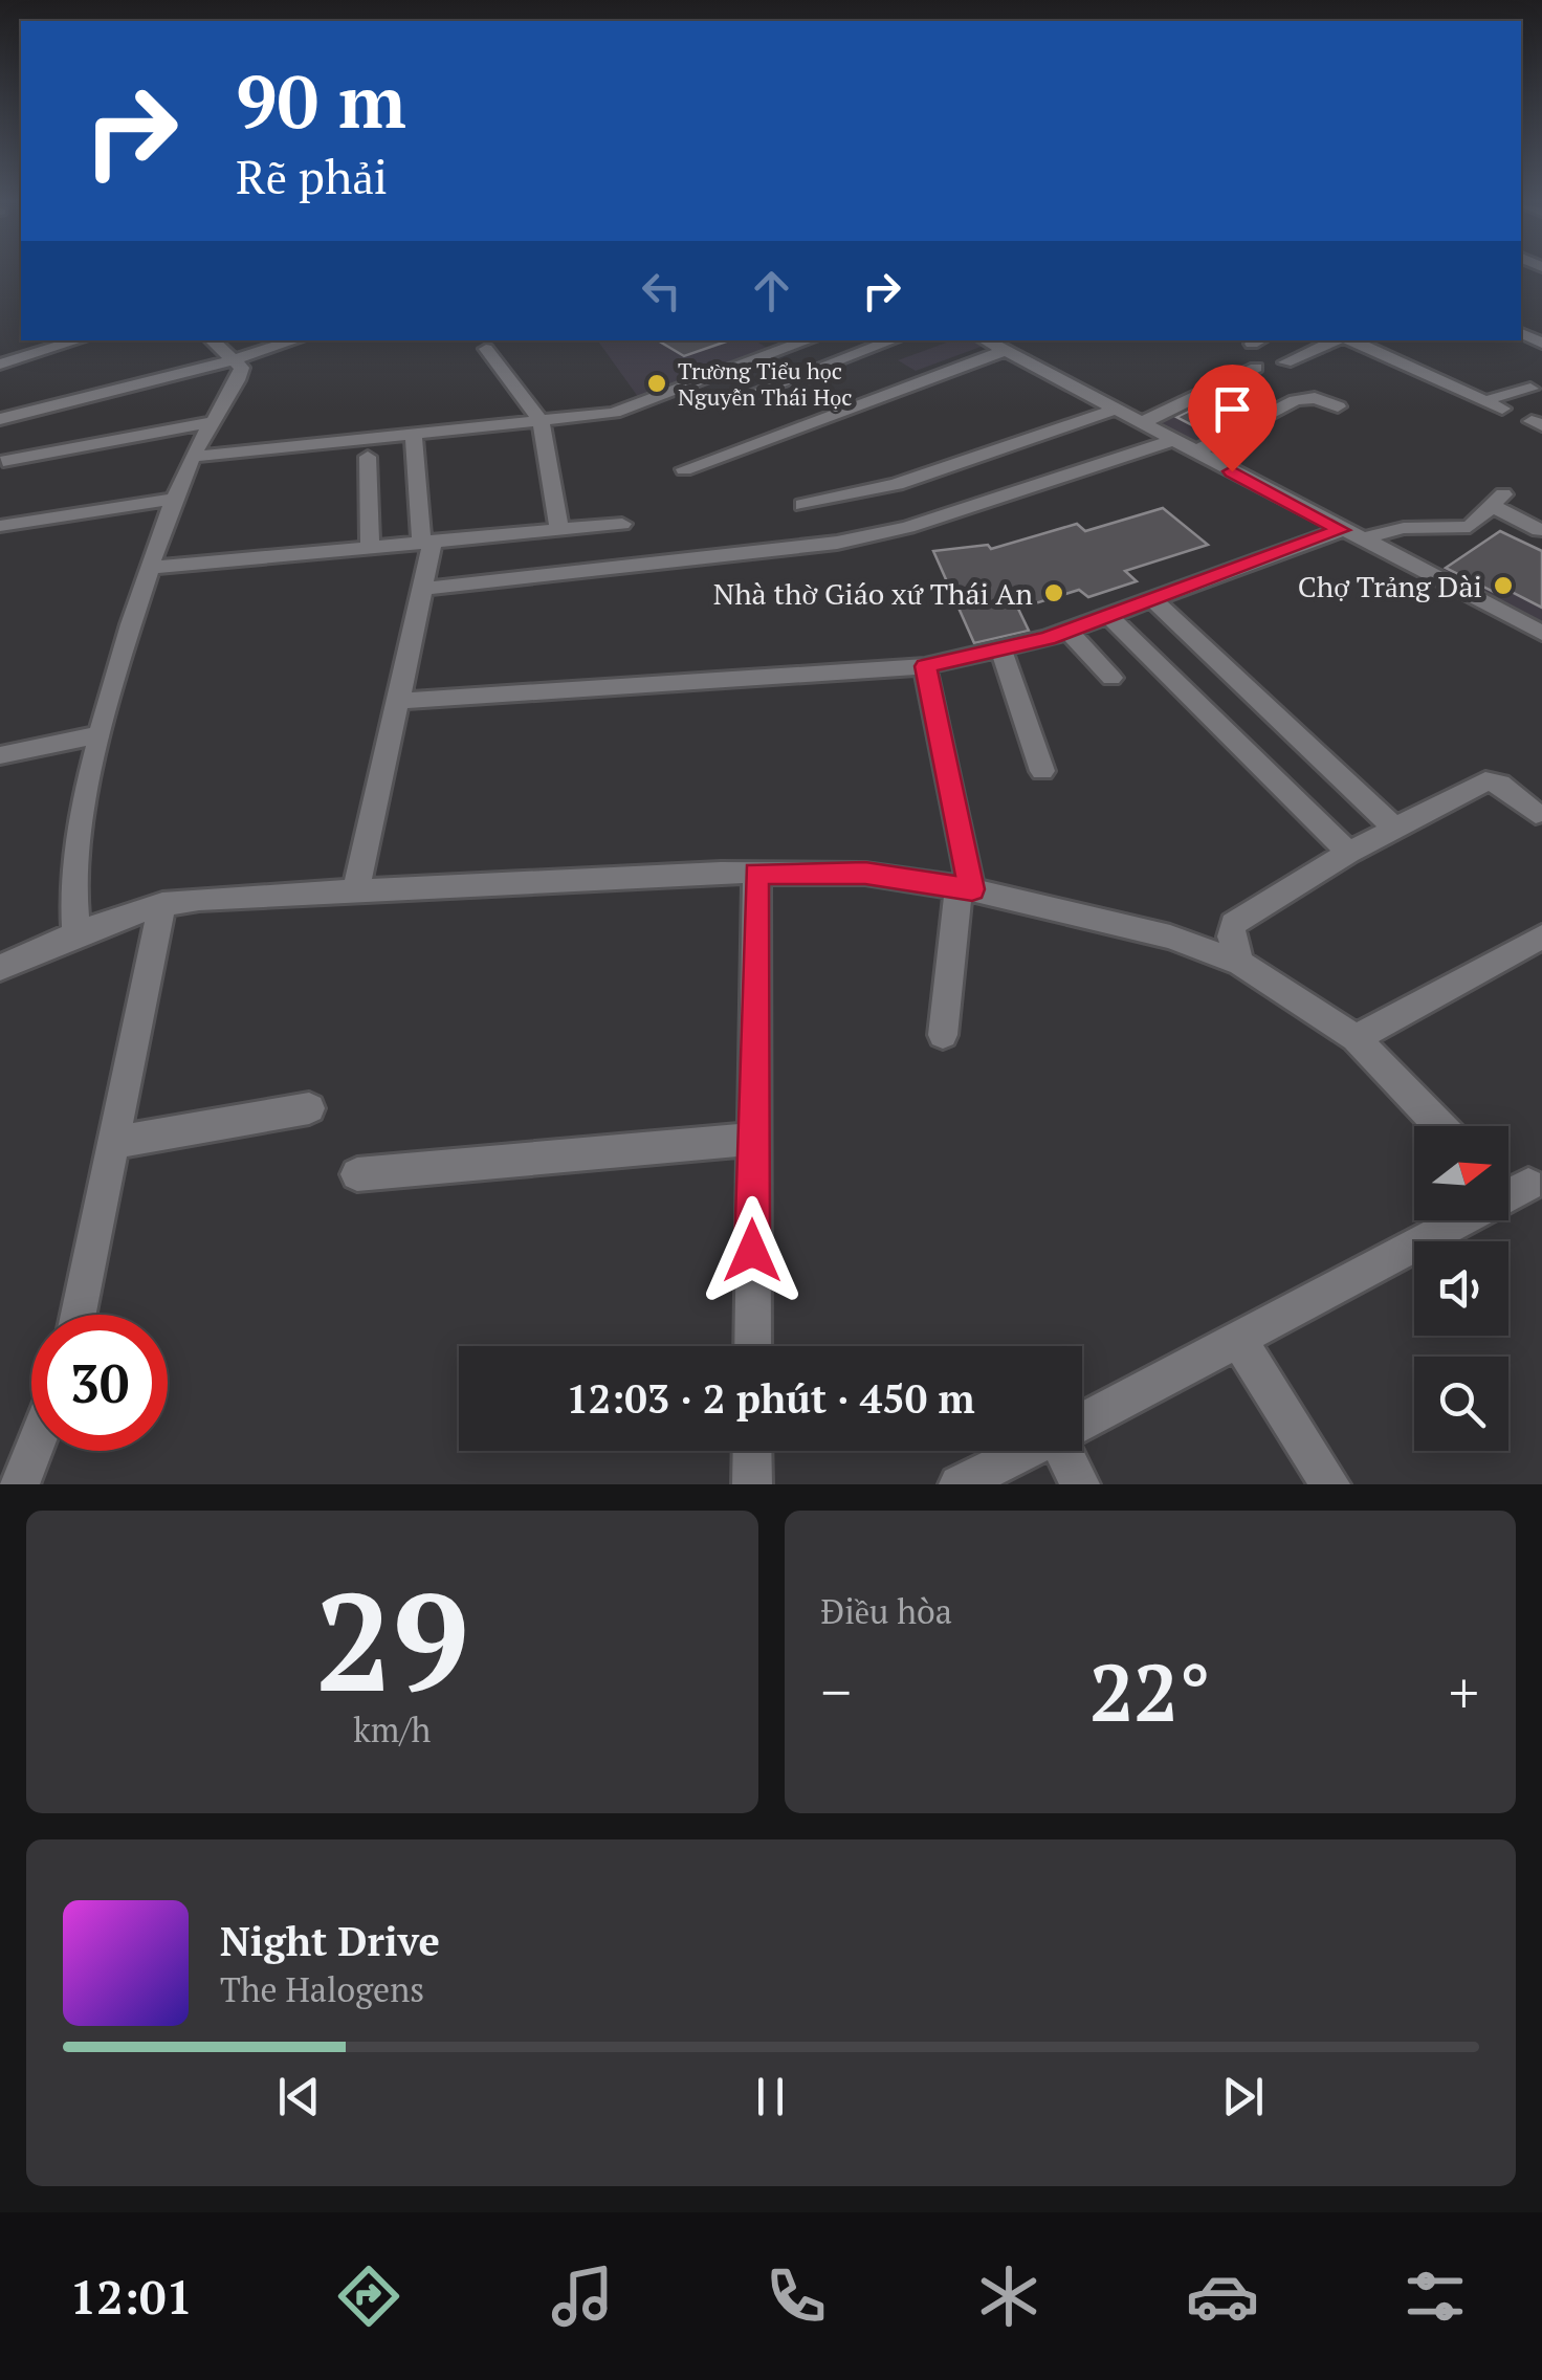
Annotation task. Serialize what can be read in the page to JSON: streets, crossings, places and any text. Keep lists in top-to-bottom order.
{
  "places": ["Trường Tiểu học Nguyễn Thái Học", "Chợ Trảng Dài", "Nhà thờ Giáo xứ Thái An"],
  "north": "right",
  "page": {
    "turn": ["90 m", "Rẽ phải"],
    "limit": "30",
    "trip": "12:03 · 2 phút · 450 m",
    "tile": [
      ["29", "km/h"],
      "Điều hòa"
    ],
    "heat": ["−", "22°", "+"],
    "song": ["Night Drive", "The Halogens"],
    "tabs": "12:01"
  }
}
